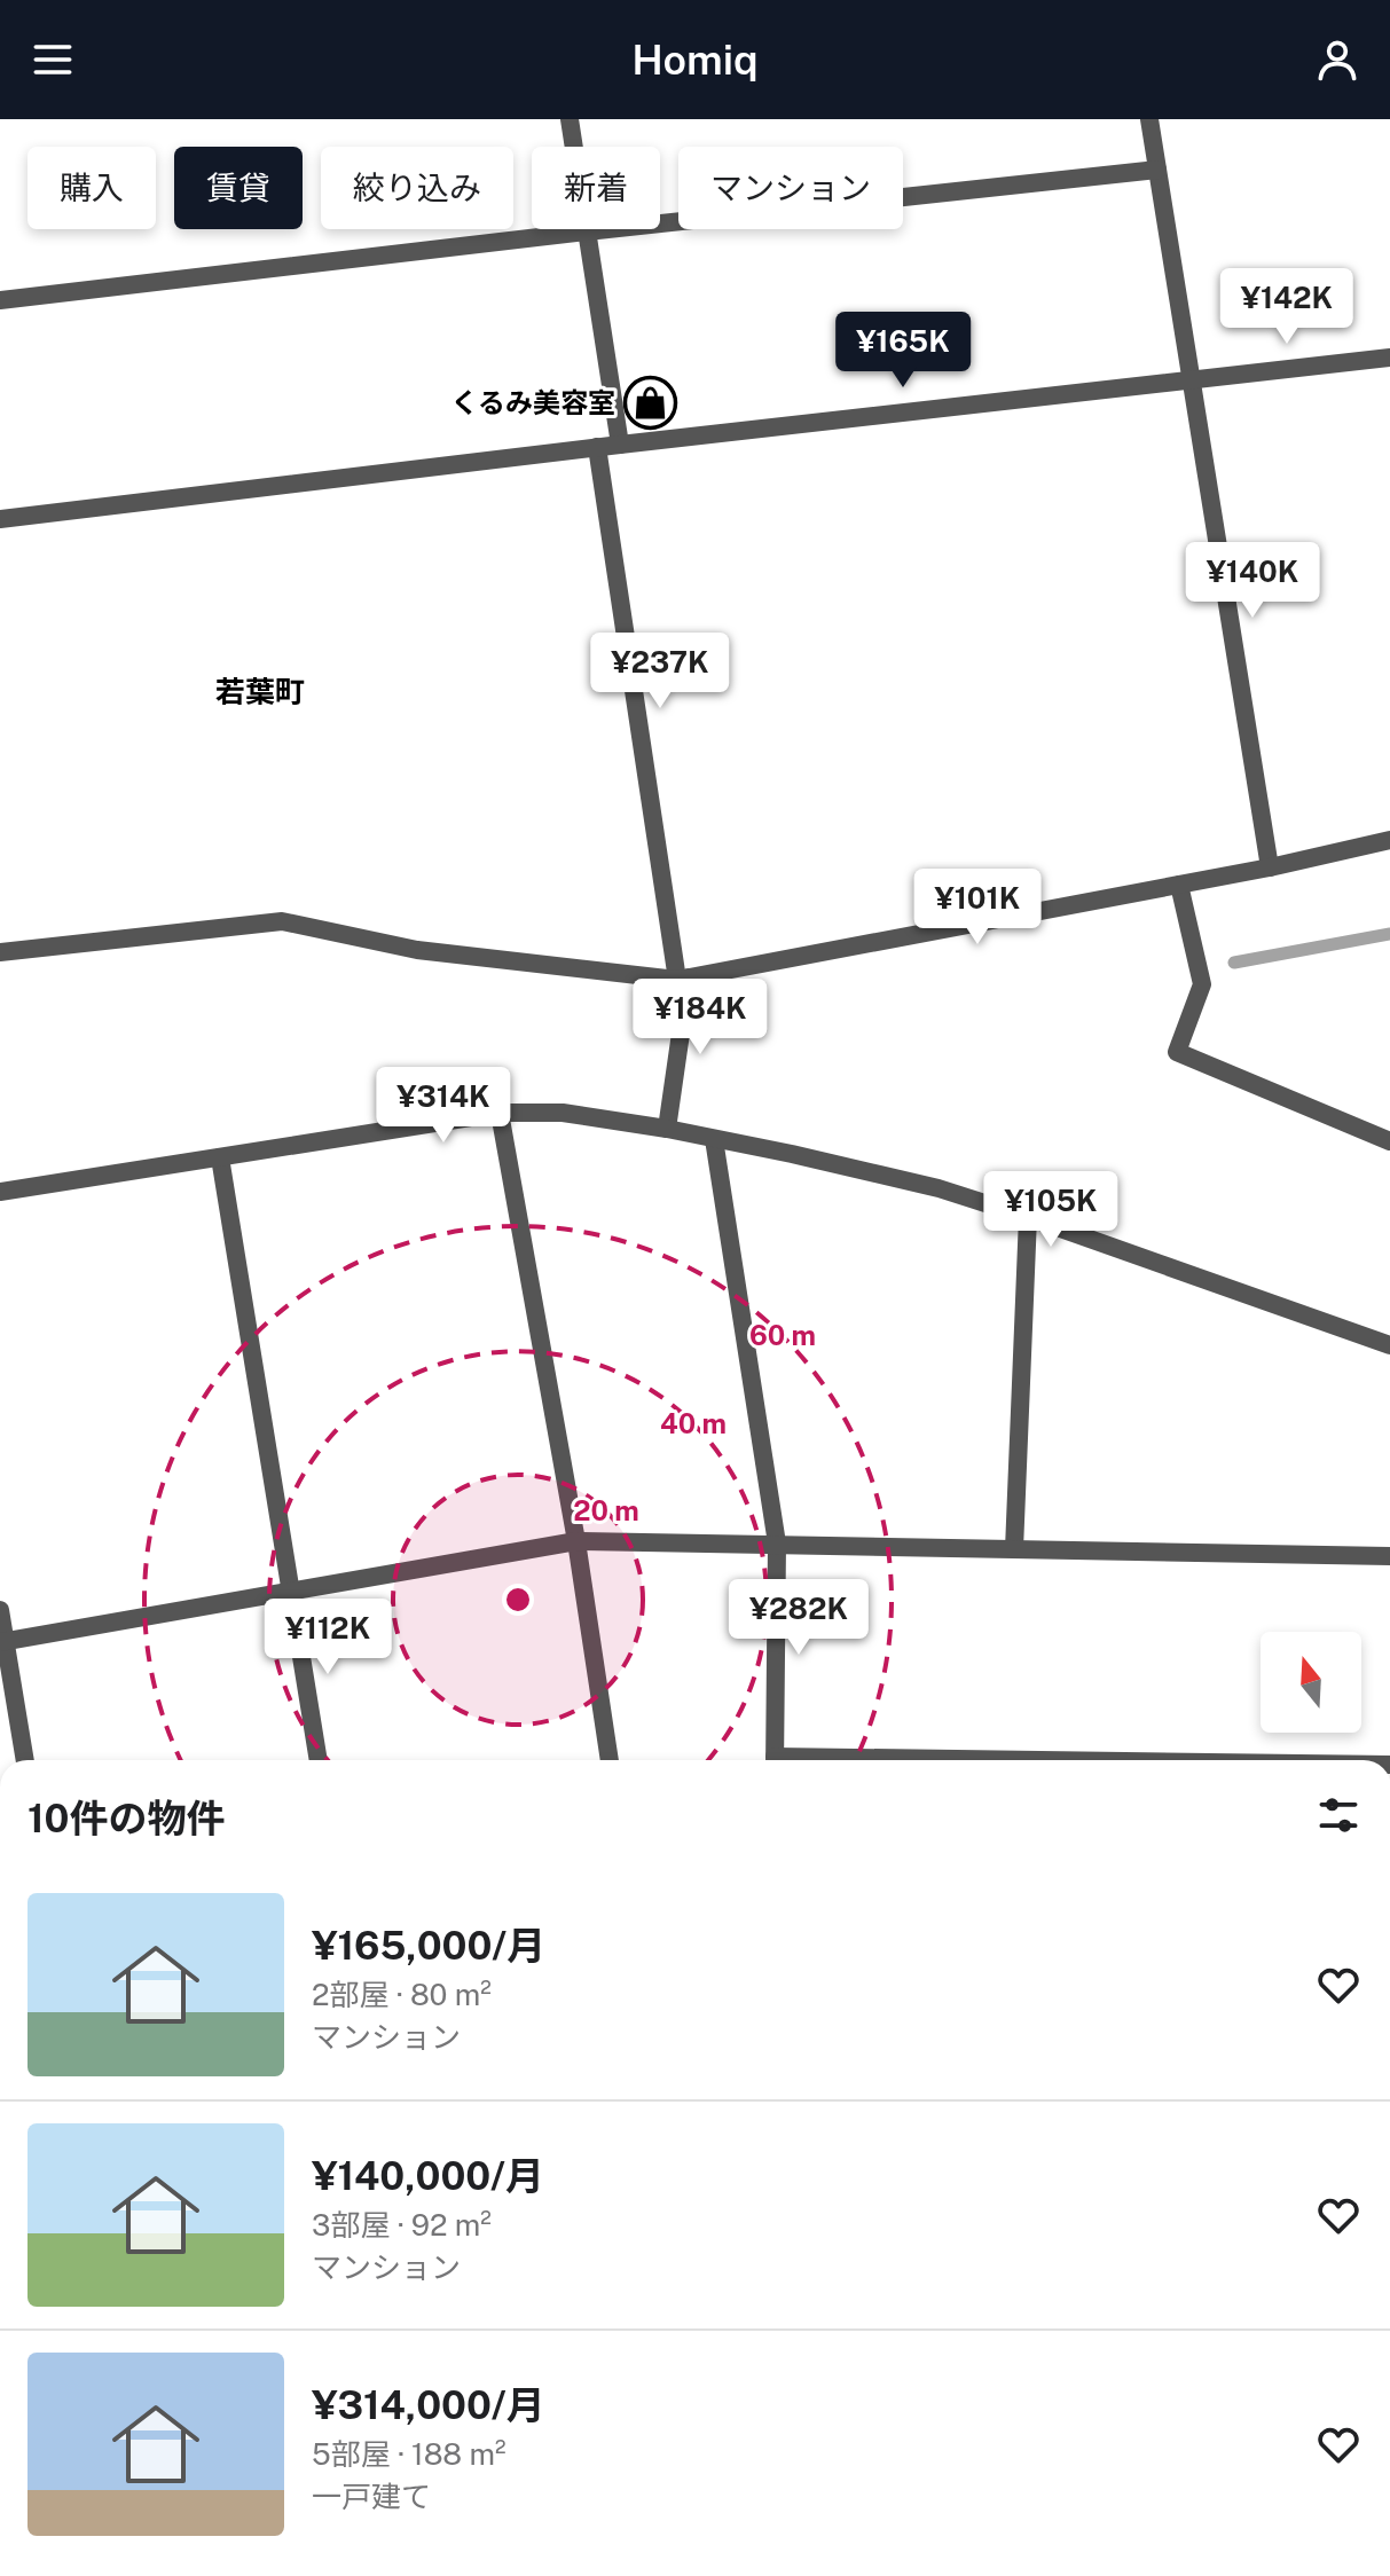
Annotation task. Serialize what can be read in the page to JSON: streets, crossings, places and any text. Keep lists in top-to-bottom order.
{
  "districts": ["若葉町"],
  "places": {
    "shop": ["くるみ美容室"]
  },
  "north": "top",
  "page": {
    "header": "Homiq",
    "chip": [
      "購入",
      "賃貸",
      "絞り込み",
      "新着",
      "マンション"
    ],
    "price": [
      "¥142K",
      "¥165K",
      "¥140K",
      "¥237K",
      "¥101K",
      "¥184K",
      "¥314K",
      "¥105K",
      "¥282K",
      "¥112K"
    ],
    "heading": "10件の物件",
    "list": [
      {
        "name": "¥165,000/月",
        "note": "2部屋 · 80 m² · マンション"
      },
      {
        "name": "¥140,000/月",
        "note": "3部屋 · 92 m² · マンション"
      },
      {
        "name": "¥314,000/月",
        "note": "5部屋 · 188 m² · 一戸建て"
      }
    ]
  },
  "rings": ["60 m", "40 m", "20 m"]
}
